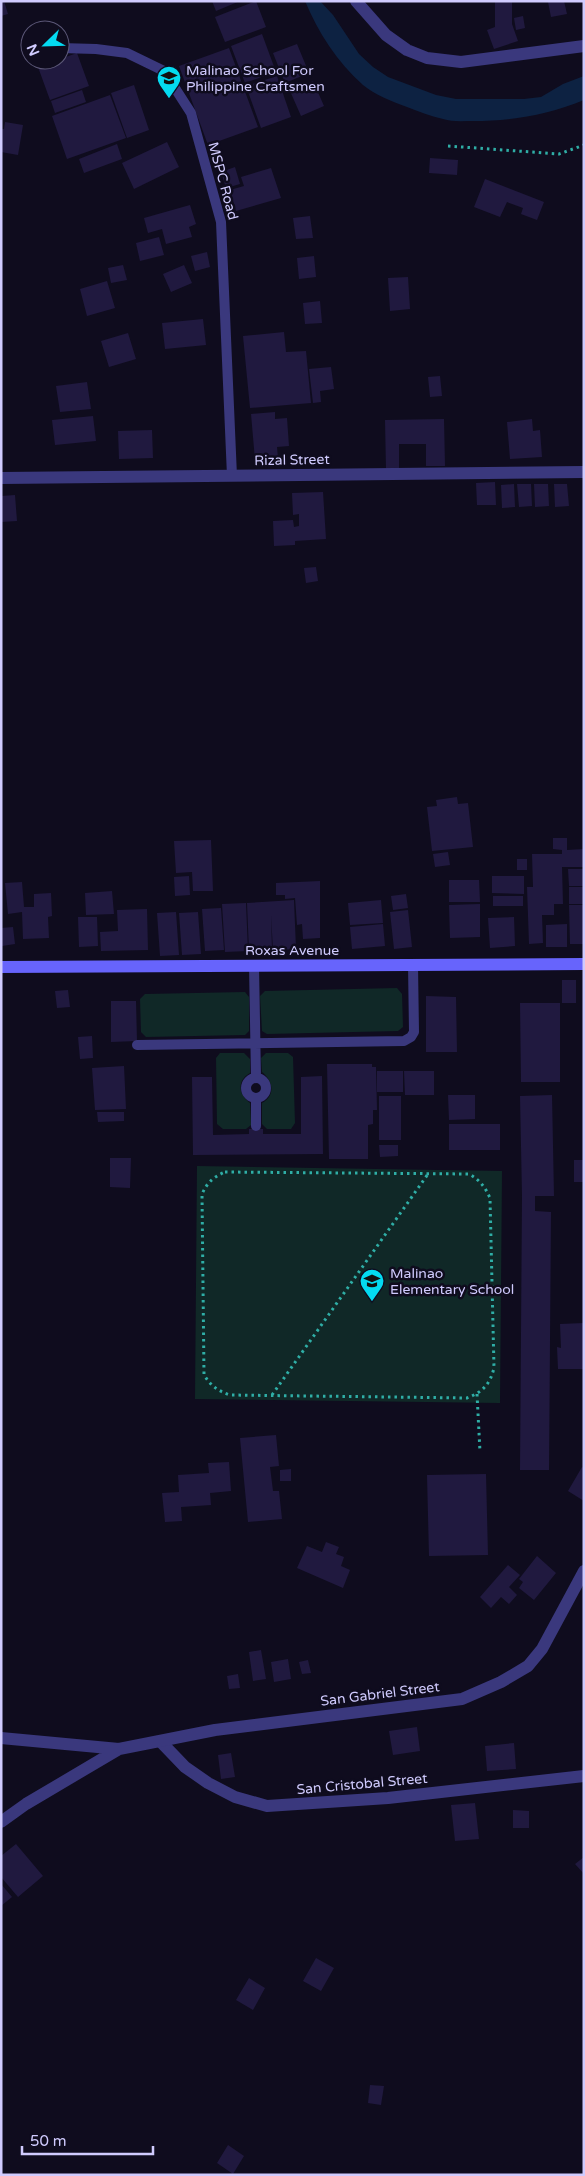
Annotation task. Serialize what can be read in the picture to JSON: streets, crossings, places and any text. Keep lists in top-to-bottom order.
{
  "streets": {
    "main road": ["Roxas Avenue"],
    "street": ["Rizal Street", "San Gabriel Street", "San Cristobal Street"],
    "lane": ["MSPC Road"]
  },
  "crossings": [
    ["MSPC Road", "Rizal Street"],
    ["San Gabriel Street", "San Cristobal Street"]
  ],
  "places": {
    "school or university": ["Malinao School For Philippine Craftsmen", "Malinao Elementary School"]
  },
  "scale_bar": "50 m",
  "north": "bottom left"
}
